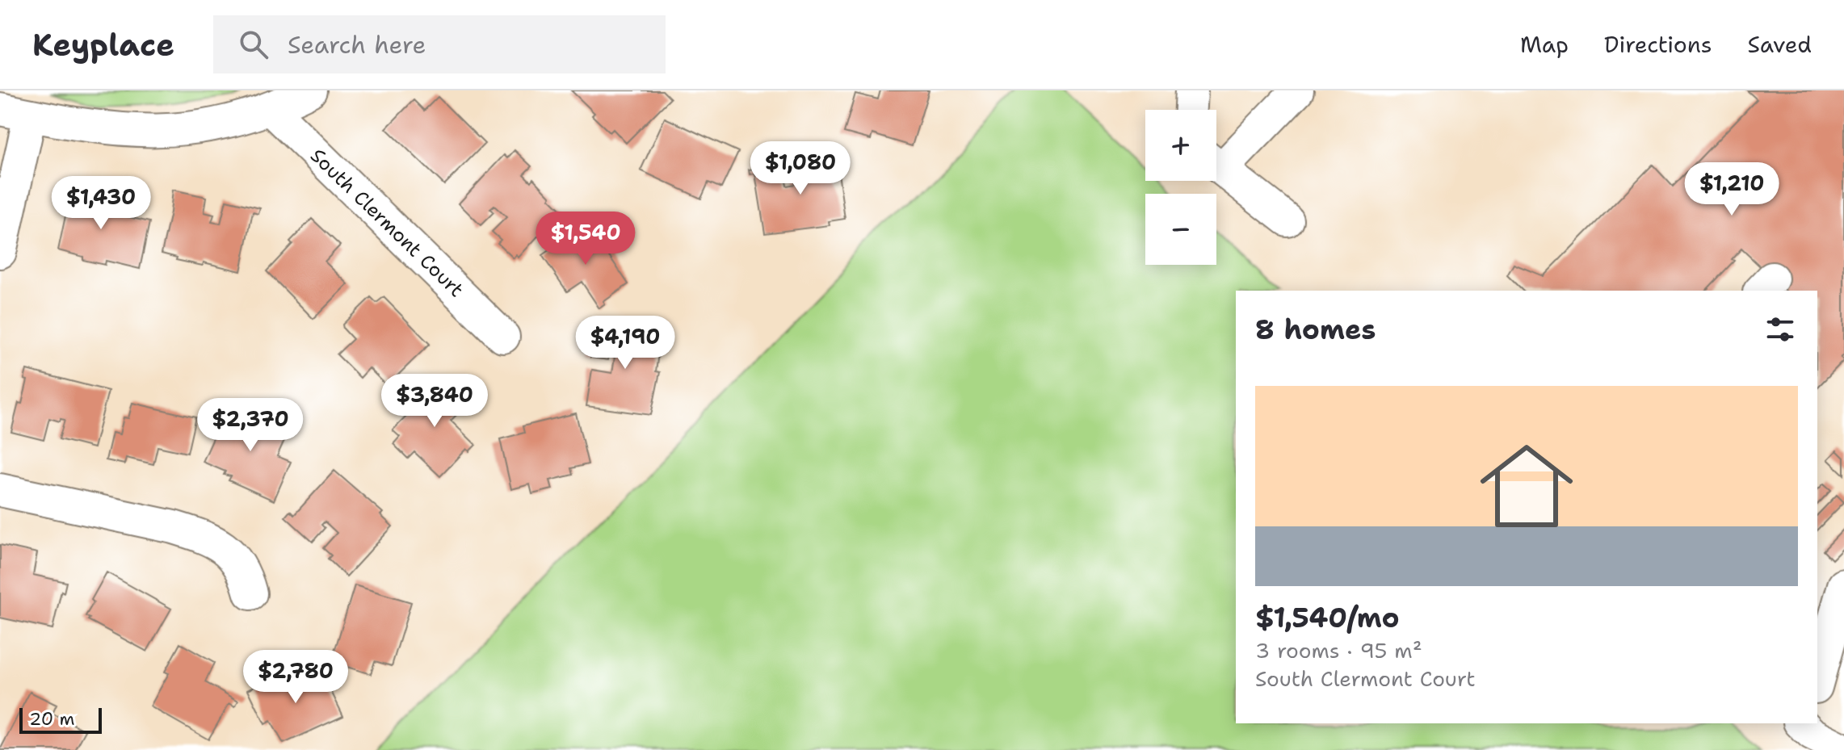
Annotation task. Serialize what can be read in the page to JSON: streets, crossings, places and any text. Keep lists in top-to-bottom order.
{
  "streets": {
    "street": ["South Clermont Court"]
  },
  "scale_bar": "20 m",
  "page": {
    "header": "Keyplace",
    "search": "Search here",
    "nav": ["Map", "Directions", "Saved"],
    "map_buttons": ["+", "−"],
    "price": [
      "$1,080",
      "$1,210",
      "$1,430",
      "$1,540",
      "$4,190",
      "$3,840",
      "$2,370",
      "$2,780"
    ],
    "heading": "8 homes",
    "list": [
      {
        "name": "$1,540/mo",
        "note": "3 rooms · 95 m² · South Clermont Court"
      }
    ],
    "scale": "20 m"
  }
}
